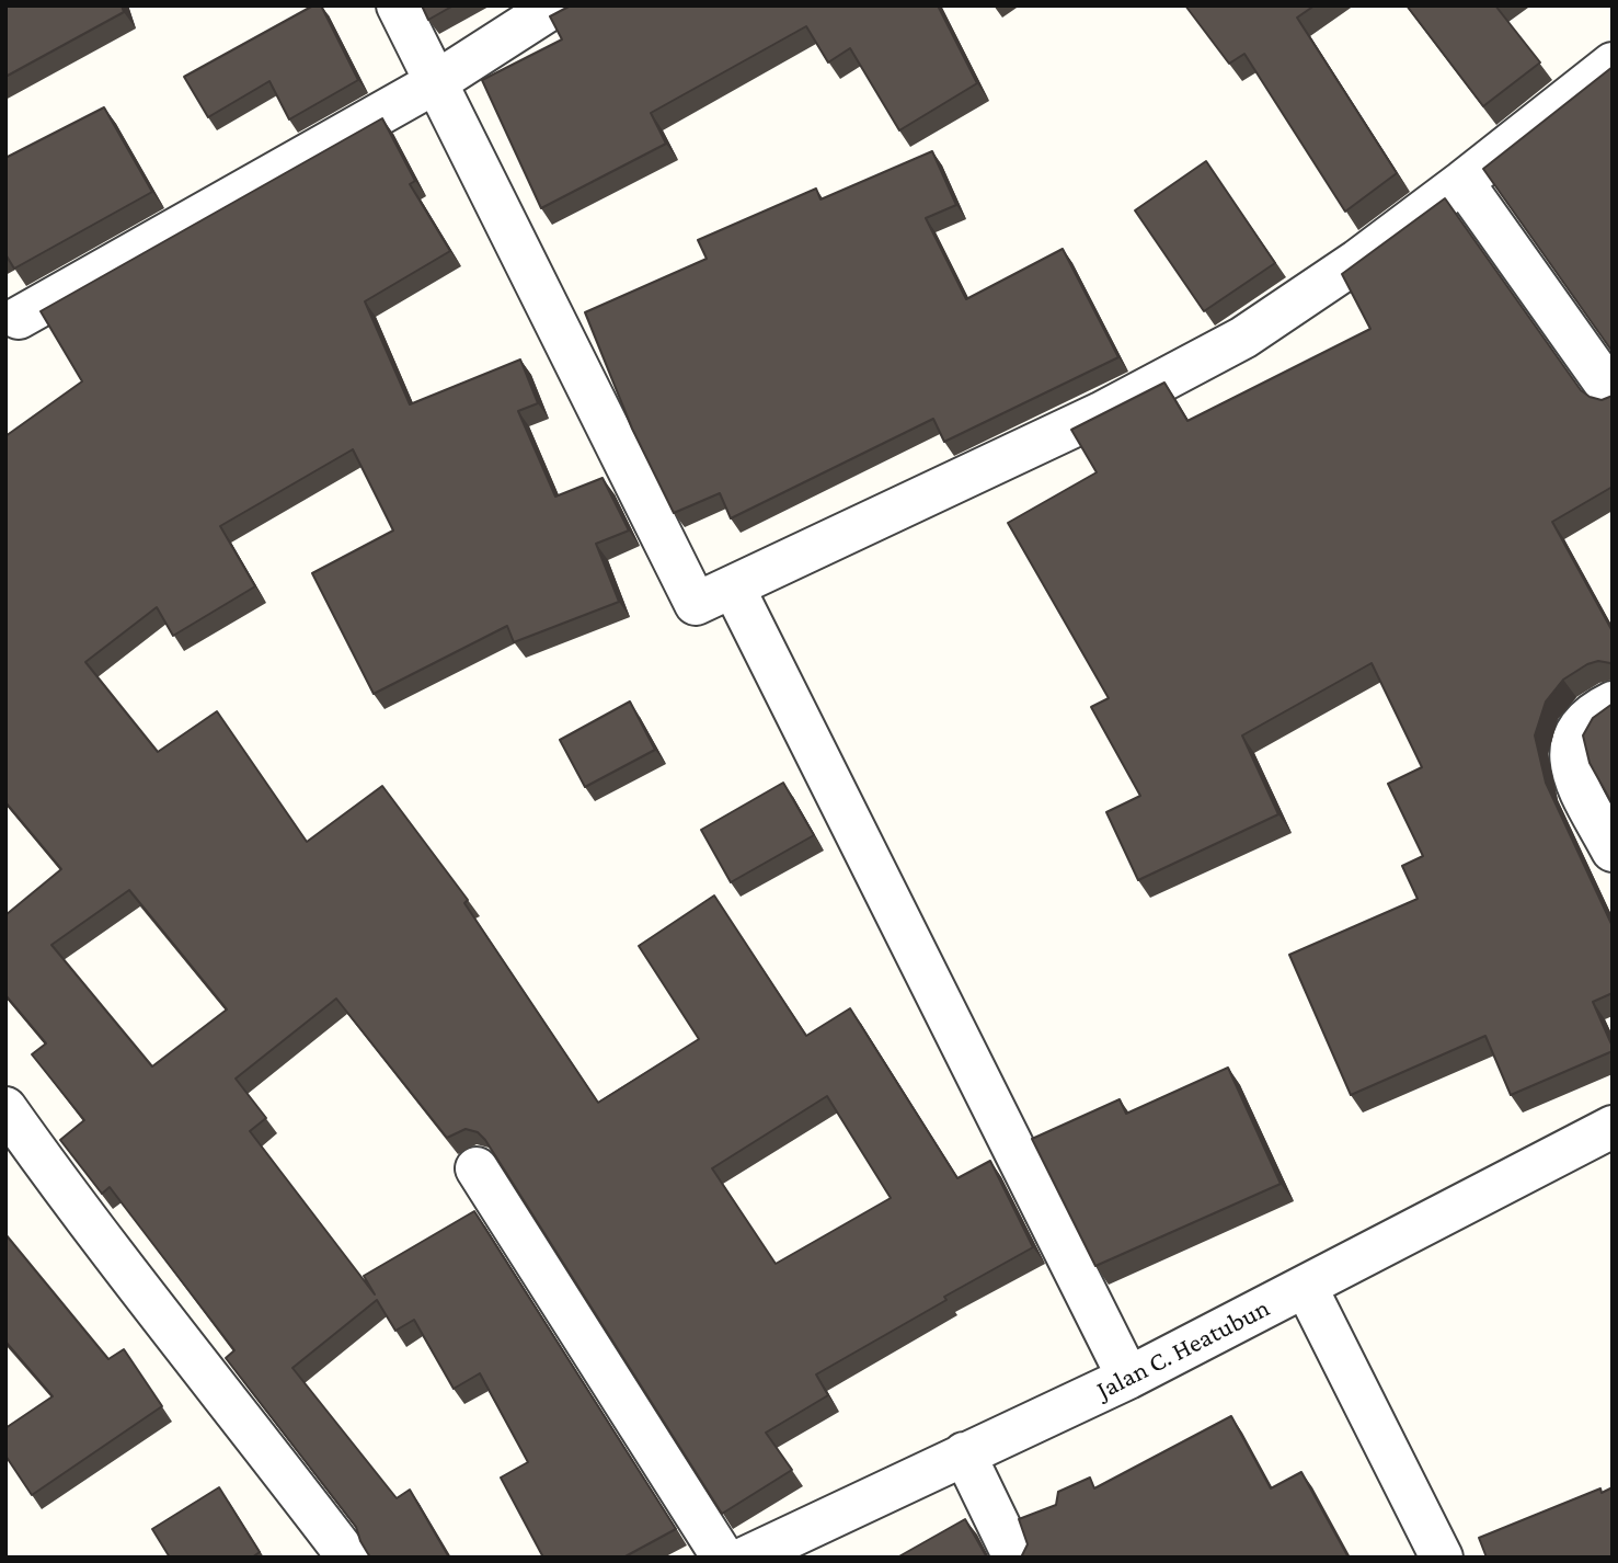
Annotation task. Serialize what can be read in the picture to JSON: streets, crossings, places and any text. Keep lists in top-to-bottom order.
{
  "streets": {
    "street": ["Jalan C. Heatubun"]
  }
}
